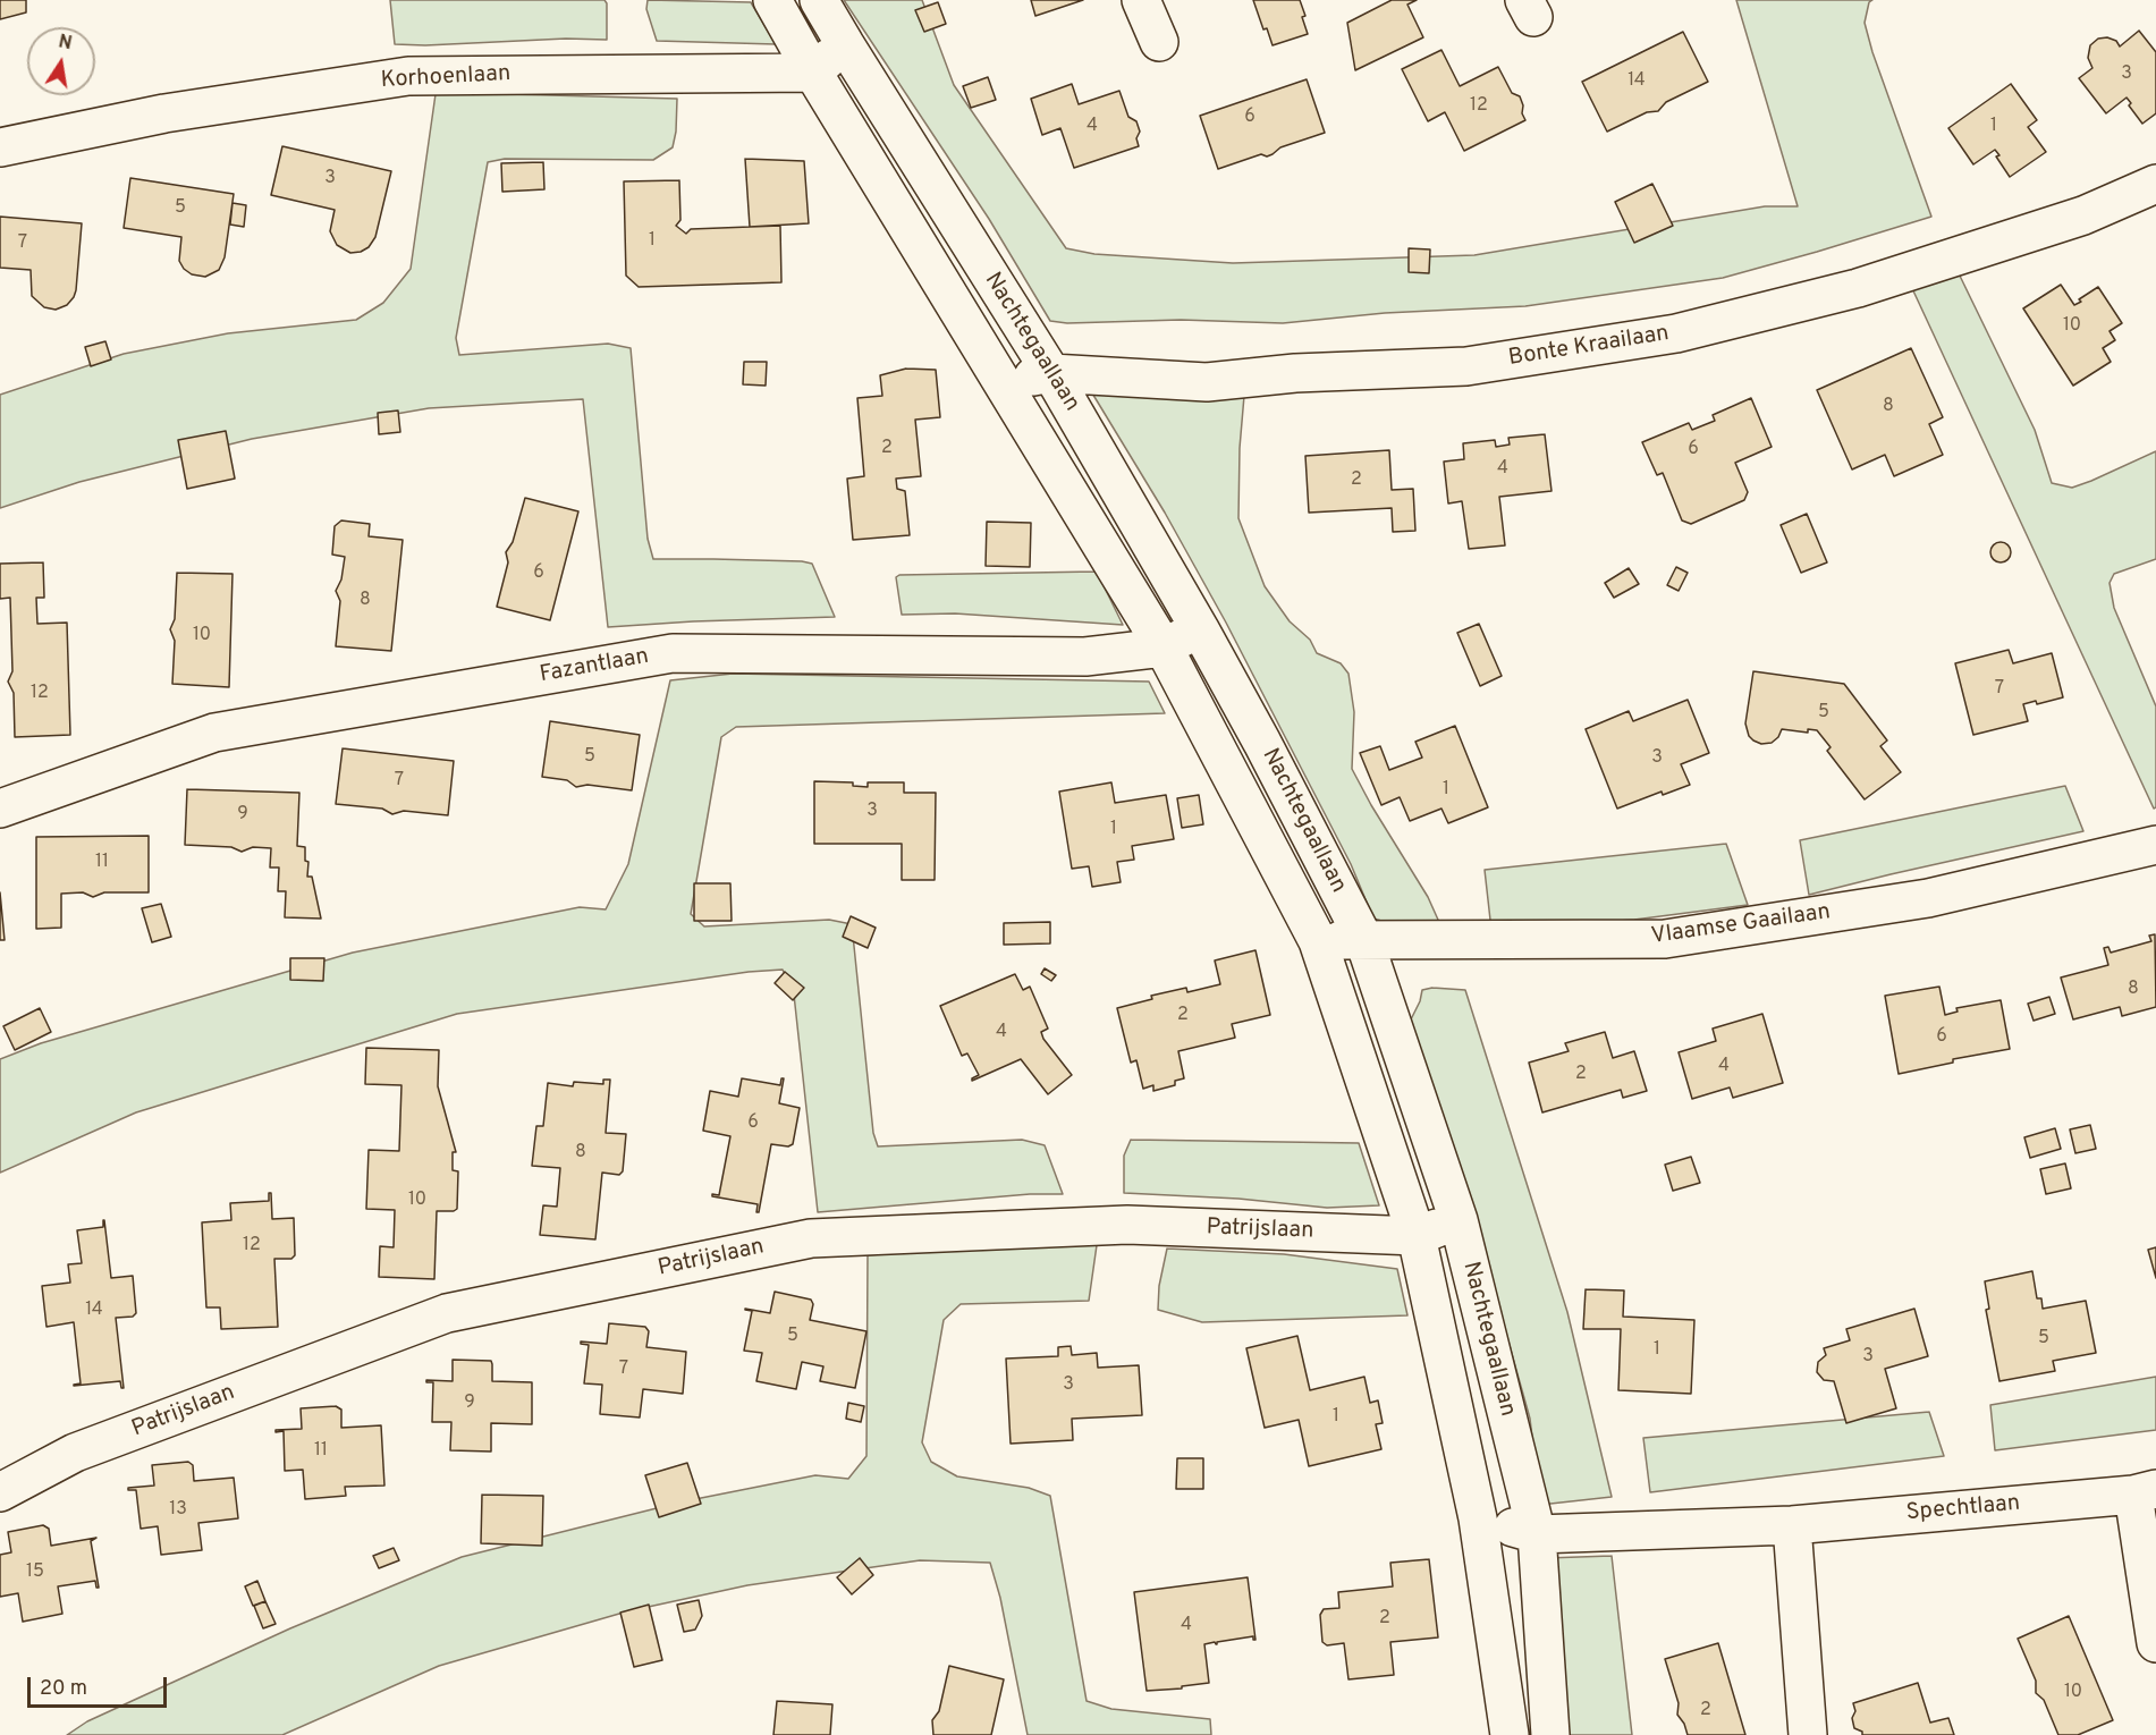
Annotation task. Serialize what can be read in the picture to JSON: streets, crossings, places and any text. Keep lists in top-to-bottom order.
{
  "streets": {
    "street": [
      "Korhoenlaan",
      "Nachtegaallaan",
      "Bonte Kraailaan",
      "Fazantlaan",
      "Vlaamse Gaailaan",
      "Patrijslaan",
      "Spechtlaan"
    ]
  },
  "crossings": [
    ["Korhoenlaan", "Nachtegaallaan"],
    ["Nachtegaallaan", "Bonte Kraailaan"],
    ["Nachtegaallaan", "Fazantlaan"],
    ["Nachtegaallaan", "Vlaamse Gaailaan"],
    ["Nachtegaallaan", "Patrijslaan"],
    ["Nachtegaallaan", "Spechtlaan"]
  ],
  "house_numbers": [
    "3",
    "14",
    "12",
    "6",
    "4",
    "1",
    "3",
    "5",
    "1",
    "7",
    "10",
    "8",
    "2",
    "6",
    "4",
    "2",
    "6",
    "8",
    "10",
    "7",
    "12",
    "5",
    "5",
    "3",
    "7",
    "1",
    "3",
    "9",
    "1",
    "11",
    "8",
    "2",
    "4",
    "6",
    "4",
    "2",
    "6",
    "8",
    "10",
    "12",
    "14",
    "5",
    "5",
    "1",
    "3",
    "7",
    "3",
    "9",
    "1",
    "11",
    "13",
    "15",
    "2",
    "4",
    "10",
    "2"
  ],
  "scale_bar": "20 m",
  "north": "top"
}
